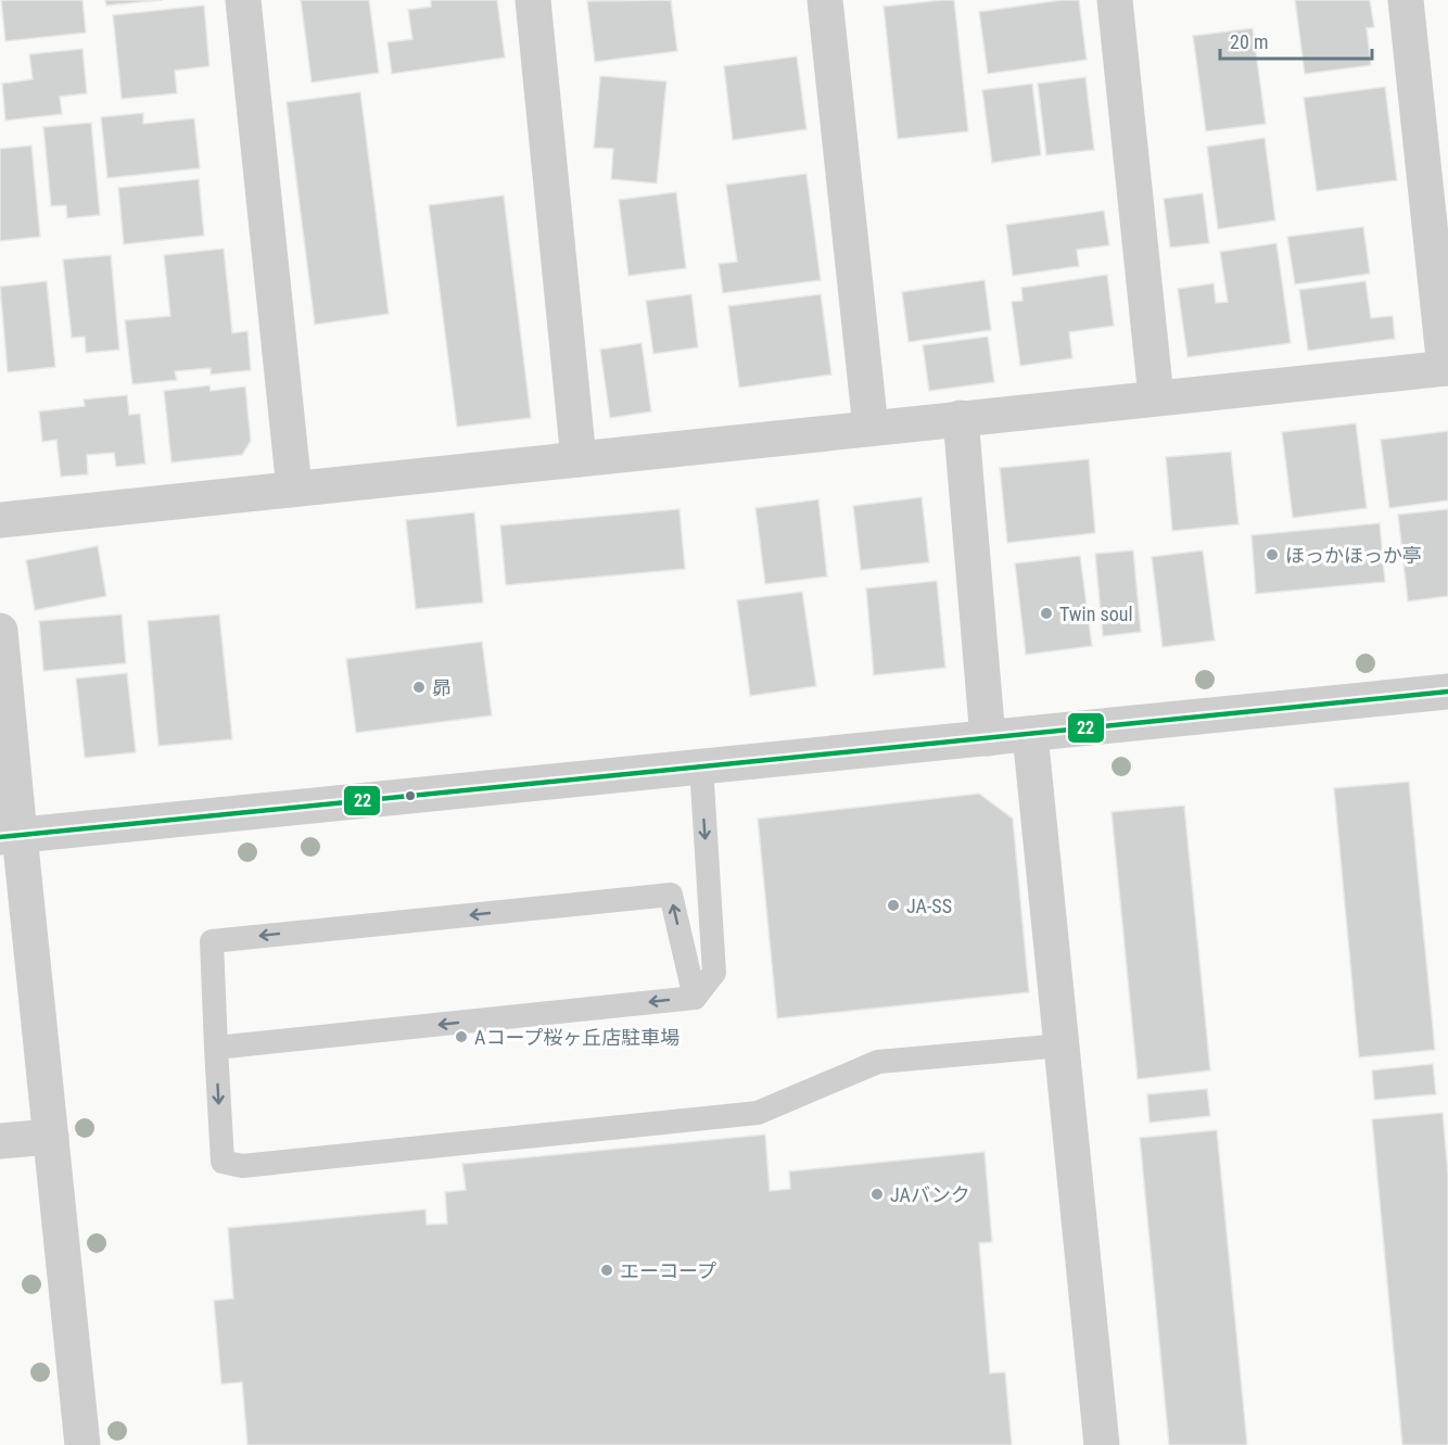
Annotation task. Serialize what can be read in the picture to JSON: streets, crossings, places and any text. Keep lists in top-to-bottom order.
{
  "places": [
    "ほっかほっか亭",
    "Twin soul",
    "昴",
    "JA-SS",
    "Aコープ桜ヶ丘店駐車場",
    "JAバンク",
    "エーコープ"
  ],
  "lines": ["transit line 22"],
  "scale_bar": "20 m"
}
